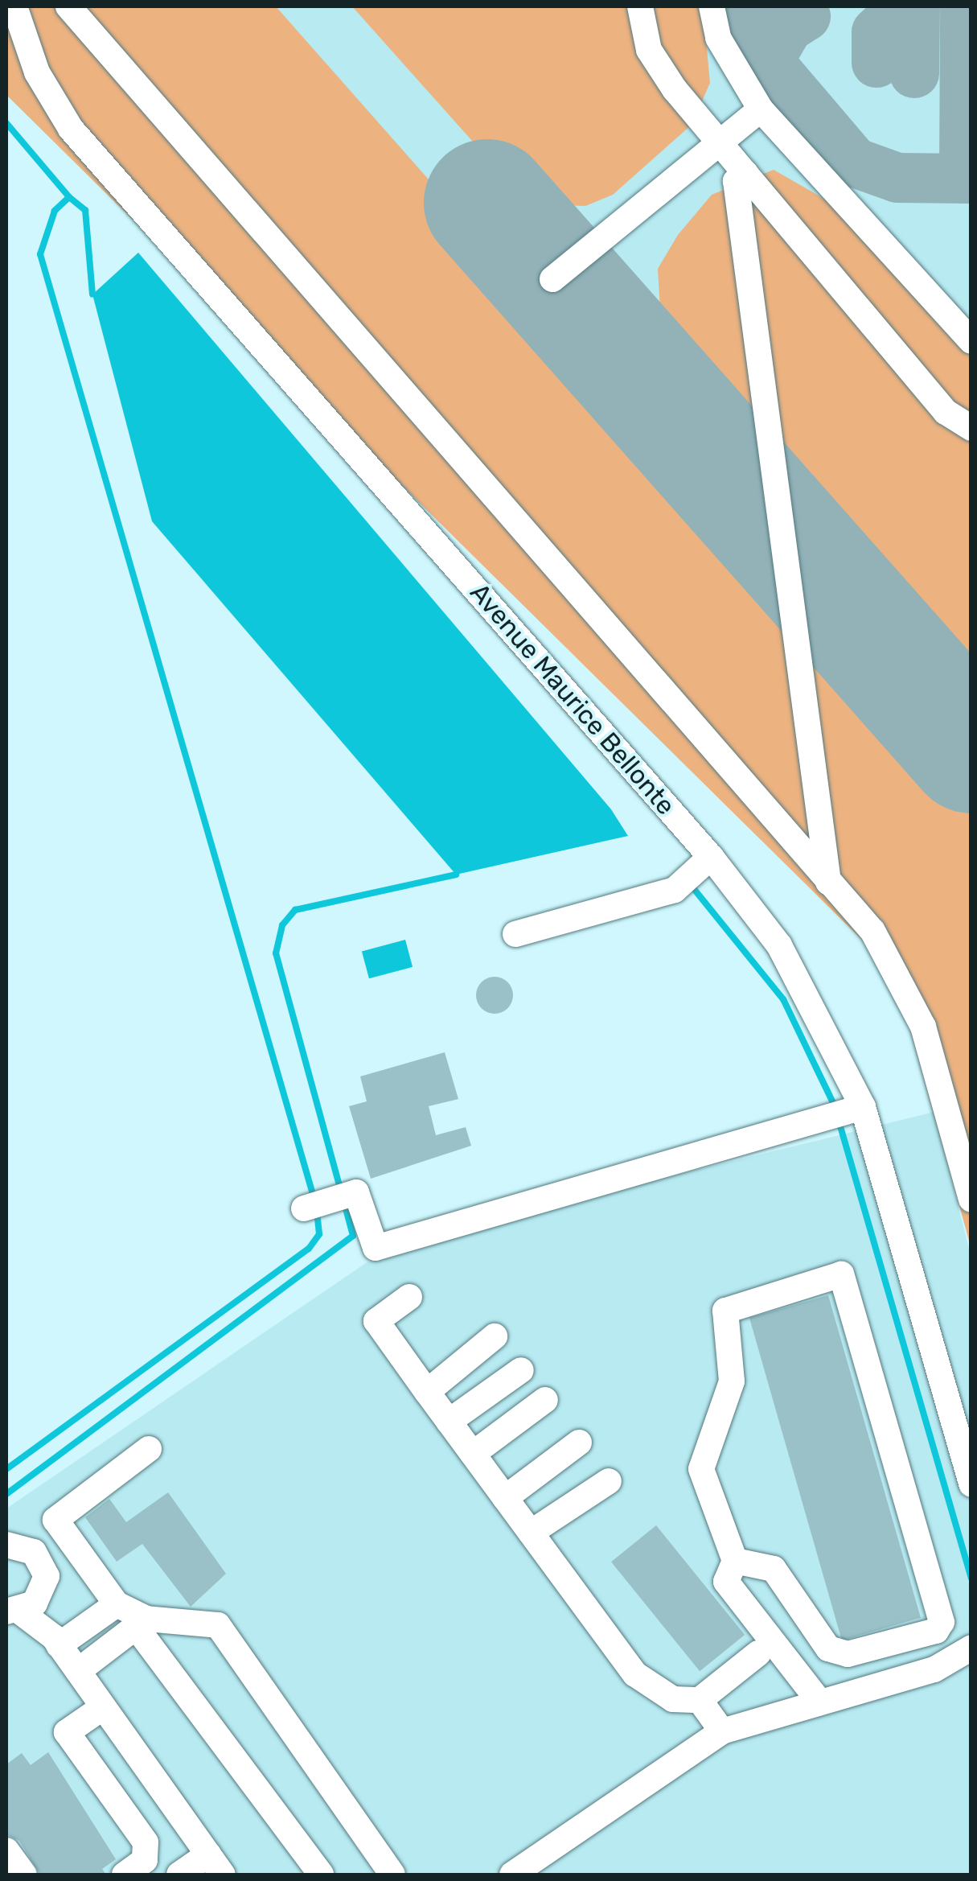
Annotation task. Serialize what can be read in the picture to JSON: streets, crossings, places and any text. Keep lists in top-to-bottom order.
{
  "streets": {
    "street": ["Avenue Maurice Bellonte"]
  }
}
